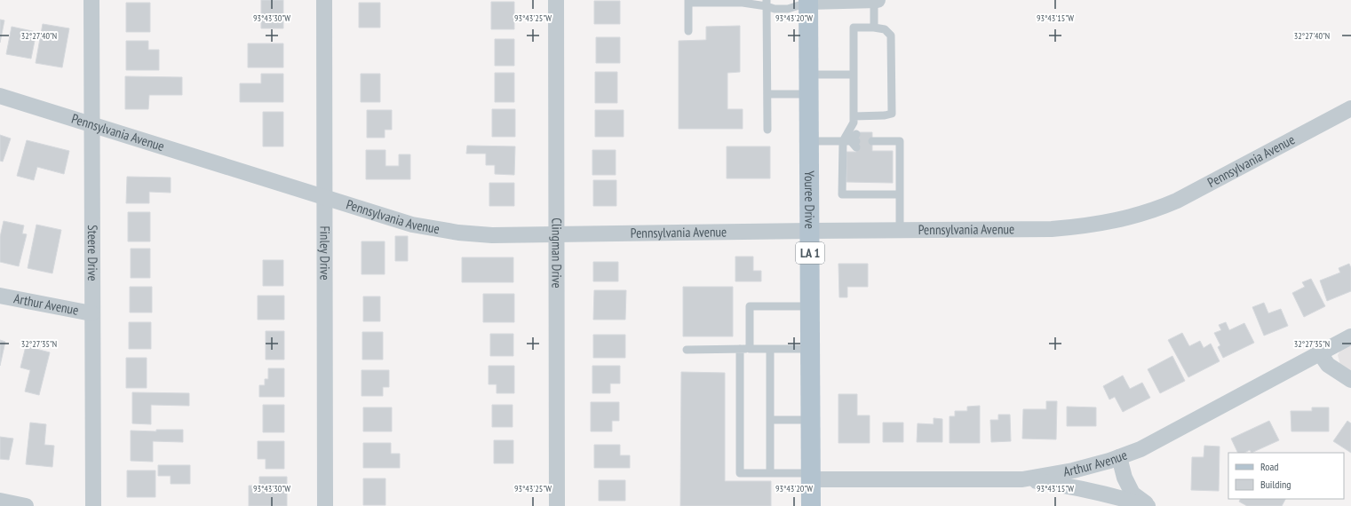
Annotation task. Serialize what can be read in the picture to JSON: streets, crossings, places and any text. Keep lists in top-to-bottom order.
{
  "streets": {
    "main road": ["Youree Drive", "LA 1"],
    "street": [
      "Pennsylvania Avenue",
      "Steere Drive",
      "Finley Drive",
      "Clingman Drive",
      "Arthur Avenue"
    ]
  },
  "crossings": [
    ["Pennsylvania Avenue", "Youree Drive"],
    ["Pennsylvania Avenue", "Steere Drive"],
    ["Pennsylvania Avenue", "Finley Drive"],
    ["Pennsylvania Avenue", "Clingman Drive"],
    ["Youree Drive", "Arthur Avenue"],
    ["Steere Drive", "Arthur Avenue"]
  ],
  "legend": ["Road", "Building"],
  "coordinates": [
    "93°43'30\"W",
    "93°43'25\"W",
    "93°43'20\"W",
    "93°43'15\"W",
    "32°27'40\"N",
    "32°27'35\"N"
  ]
}
